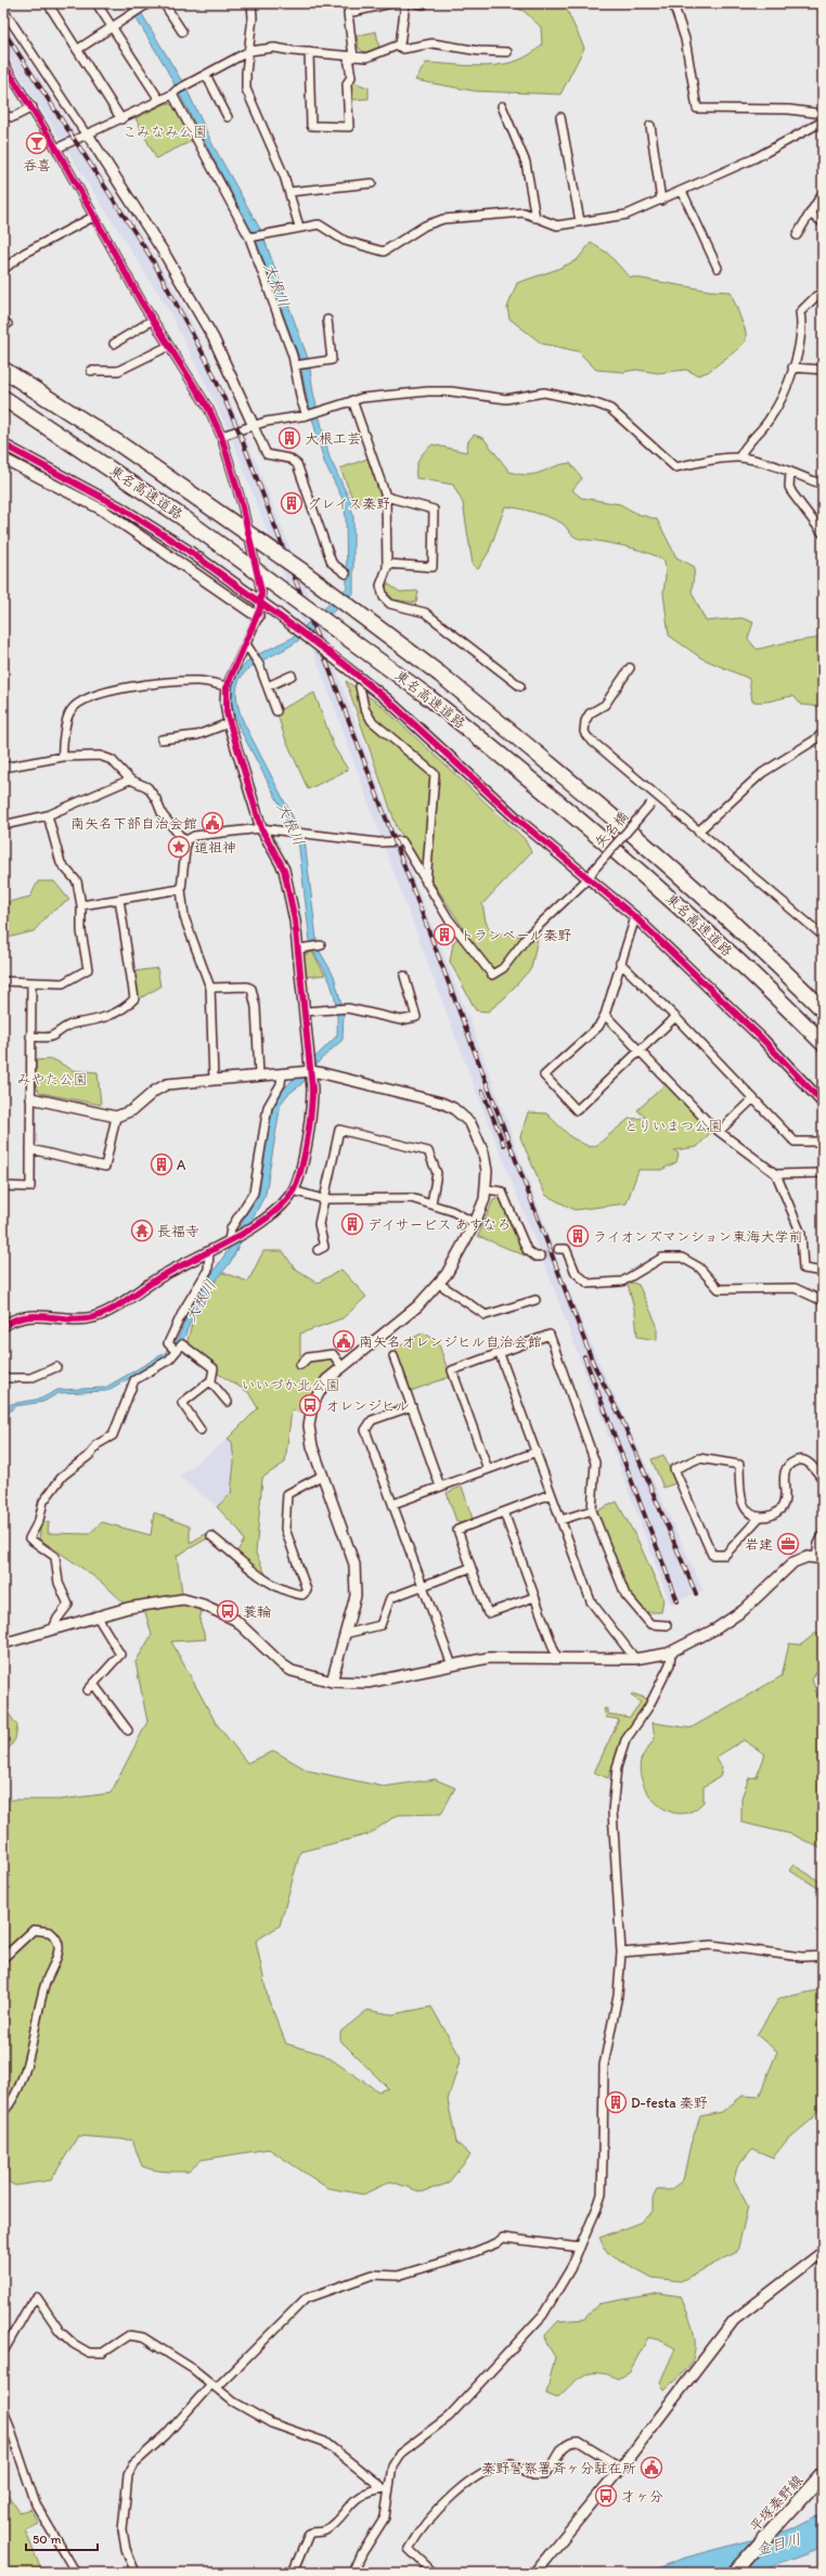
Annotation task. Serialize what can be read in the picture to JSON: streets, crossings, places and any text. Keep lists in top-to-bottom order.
{
  "streets": {
    "highway": ["東名高速道路"],
    "main road": ["平塚秦野線"],
    "street": ["矢名橋"]
  },
  "water": ["大根川", "金目川"],
  "parks": [
    "こみなみ公園",
    "みやた公園",
    "とりいまつ公園",
    "いいづか北公園"
  ],
  "places": {
    "bar": ["呑喜"],
    "building": [
      "大根工芸",
      "グレイス秦野",
      "トランベール秦野",
      "A",
      "デイサービス あすなろ",
      "ライオンズマンション東海大学前",
      "D-festa 秦野"
    ],
    "public building": ["南矢名下部自治会館", "南矢名オレンジヒル自治会館", "秦野警察署斉ヶ分駐在所"],
    "place": ["道祖神"],
    "temple": ["長福寺"],
    "bus stop": ["オレンジヒル", "蓑輪", "才ヶ分"],
    "office": ["岩建"]
  },
  "scale_bar": "50 m"
}
